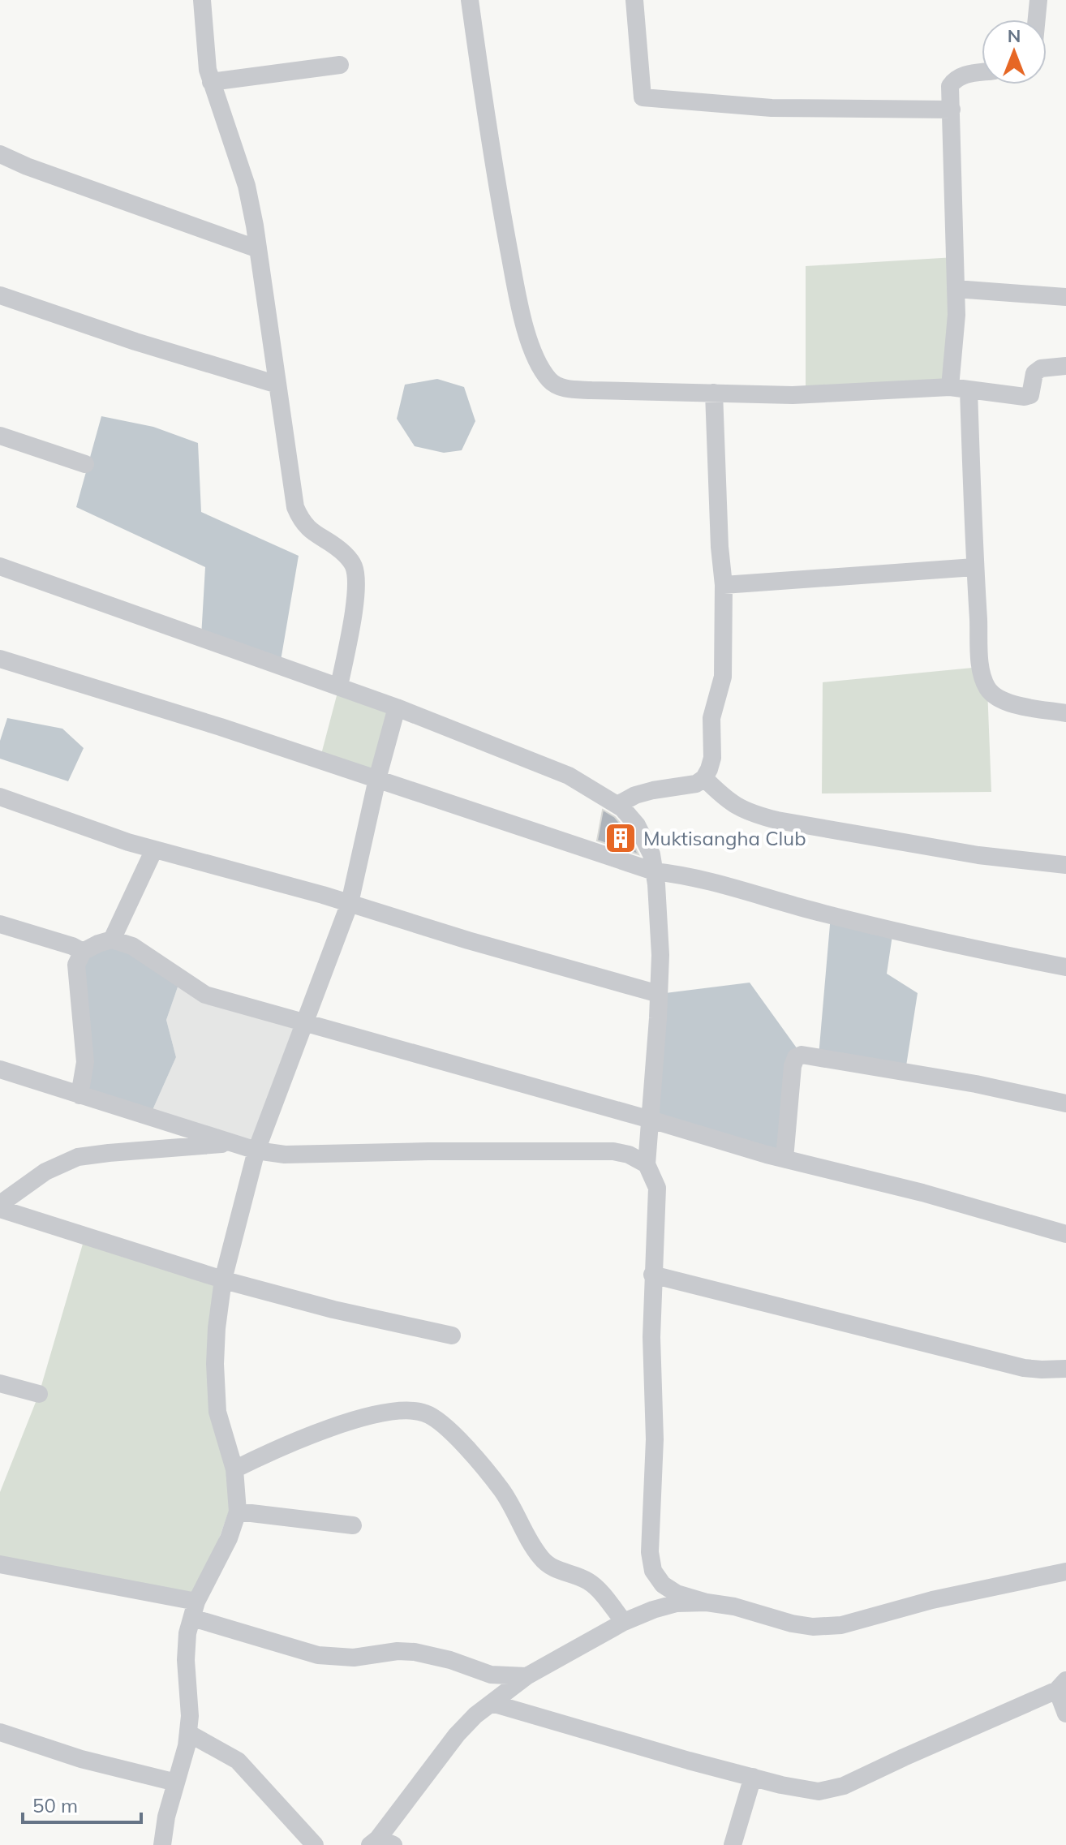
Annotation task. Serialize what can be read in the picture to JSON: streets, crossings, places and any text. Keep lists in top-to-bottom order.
{
  "places": {
    "building": ["Muktisangha Club"]
  },
  "scale_bar": "50 m",
  "north": "top"
}
